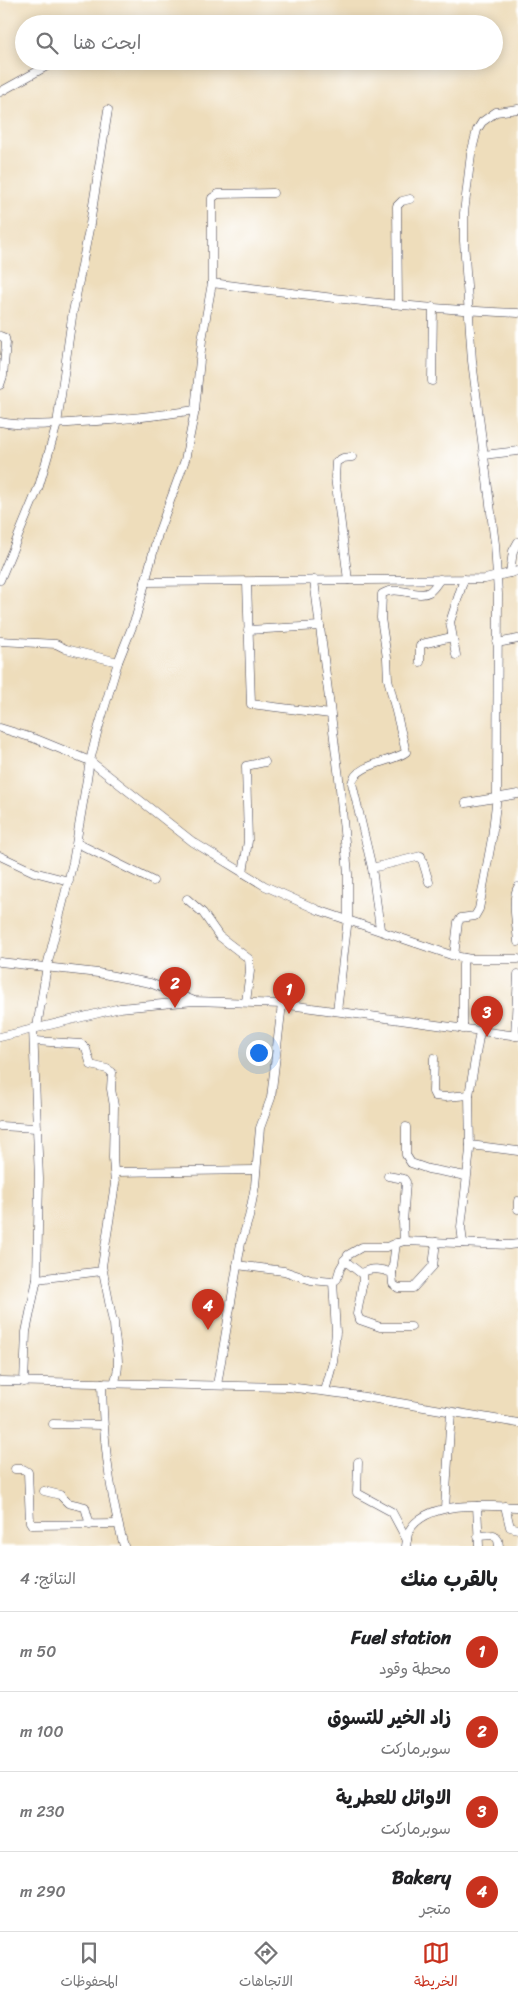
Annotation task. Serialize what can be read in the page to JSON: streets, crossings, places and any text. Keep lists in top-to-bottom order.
{
  "page": {
    "search": "ابحث هنا",
    "pins": [
      "2",
      "1",
      "3",
      "4"
    ],
    "heading": ["بالقرب منك", "النتائج: 4"],
    "list": [
      {
        "mark": "1",
        "name": "Fuel station",
        "note": "محطة وقود",
        "value": "50 m"
      },
      {
        "mark": "2",
        "name": "زاد الخير للتسوق",
        "note": "سوبرماركت",
        "value": "100 m"
      },
      {
        "mark": "3",
        "name": "الاوائل للعطرية",
        "note": "سوبرماركت",
        "value": "230 m"
      },
      {
        "mark": "4",
        "name": "Bakery",
        "note": "متجر",
        "value": "290 m"
      }
    ],
    "nav": ["الخريطة", "الاتجاهات", "المحفوظات"]
  }
}
